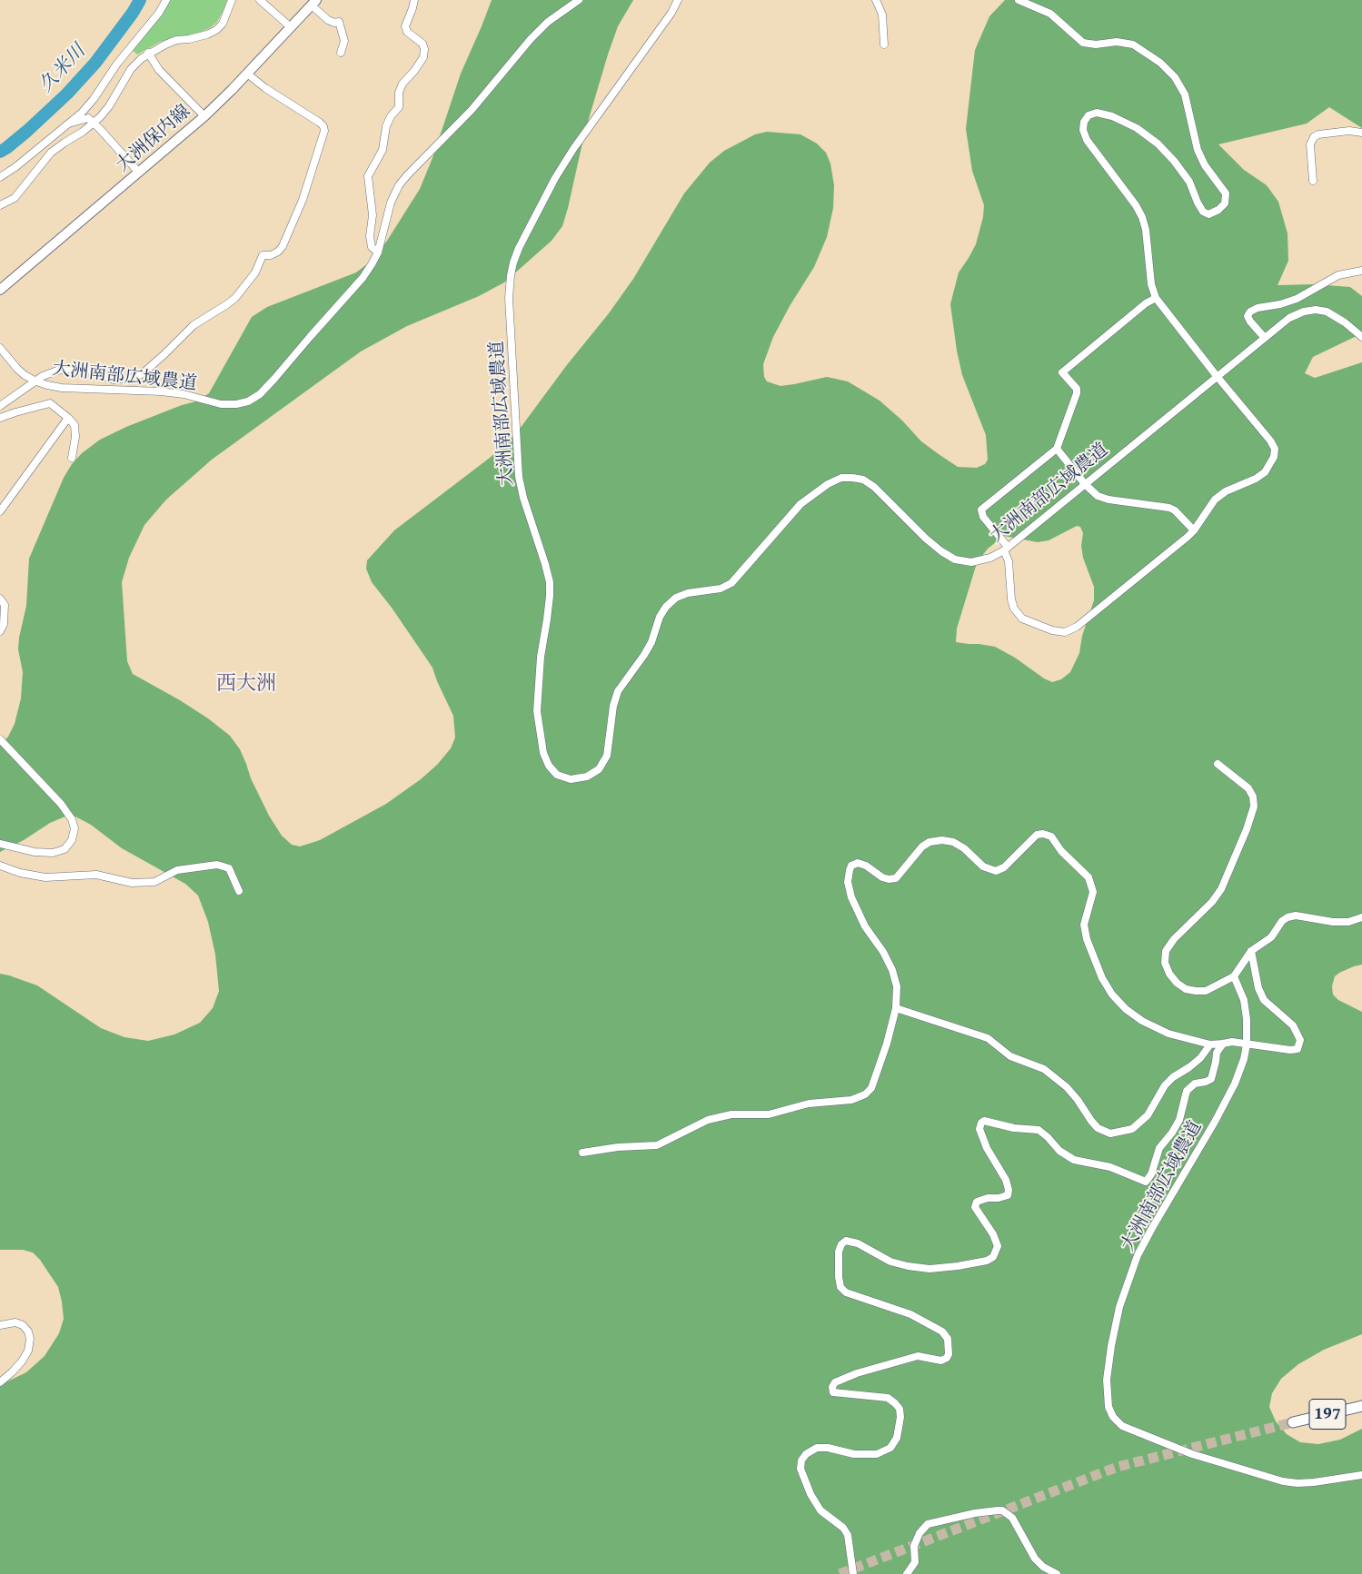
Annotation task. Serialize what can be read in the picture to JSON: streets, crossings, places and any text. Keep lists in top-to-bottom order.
{
  "streets": {
    "highway": ["197"],
    "main road": ["大洲保内線"],
    "street": ["大洲南部広域農道"]
  },
  "districts": ["西大洲"],
  "water": ["久米川"]
}
